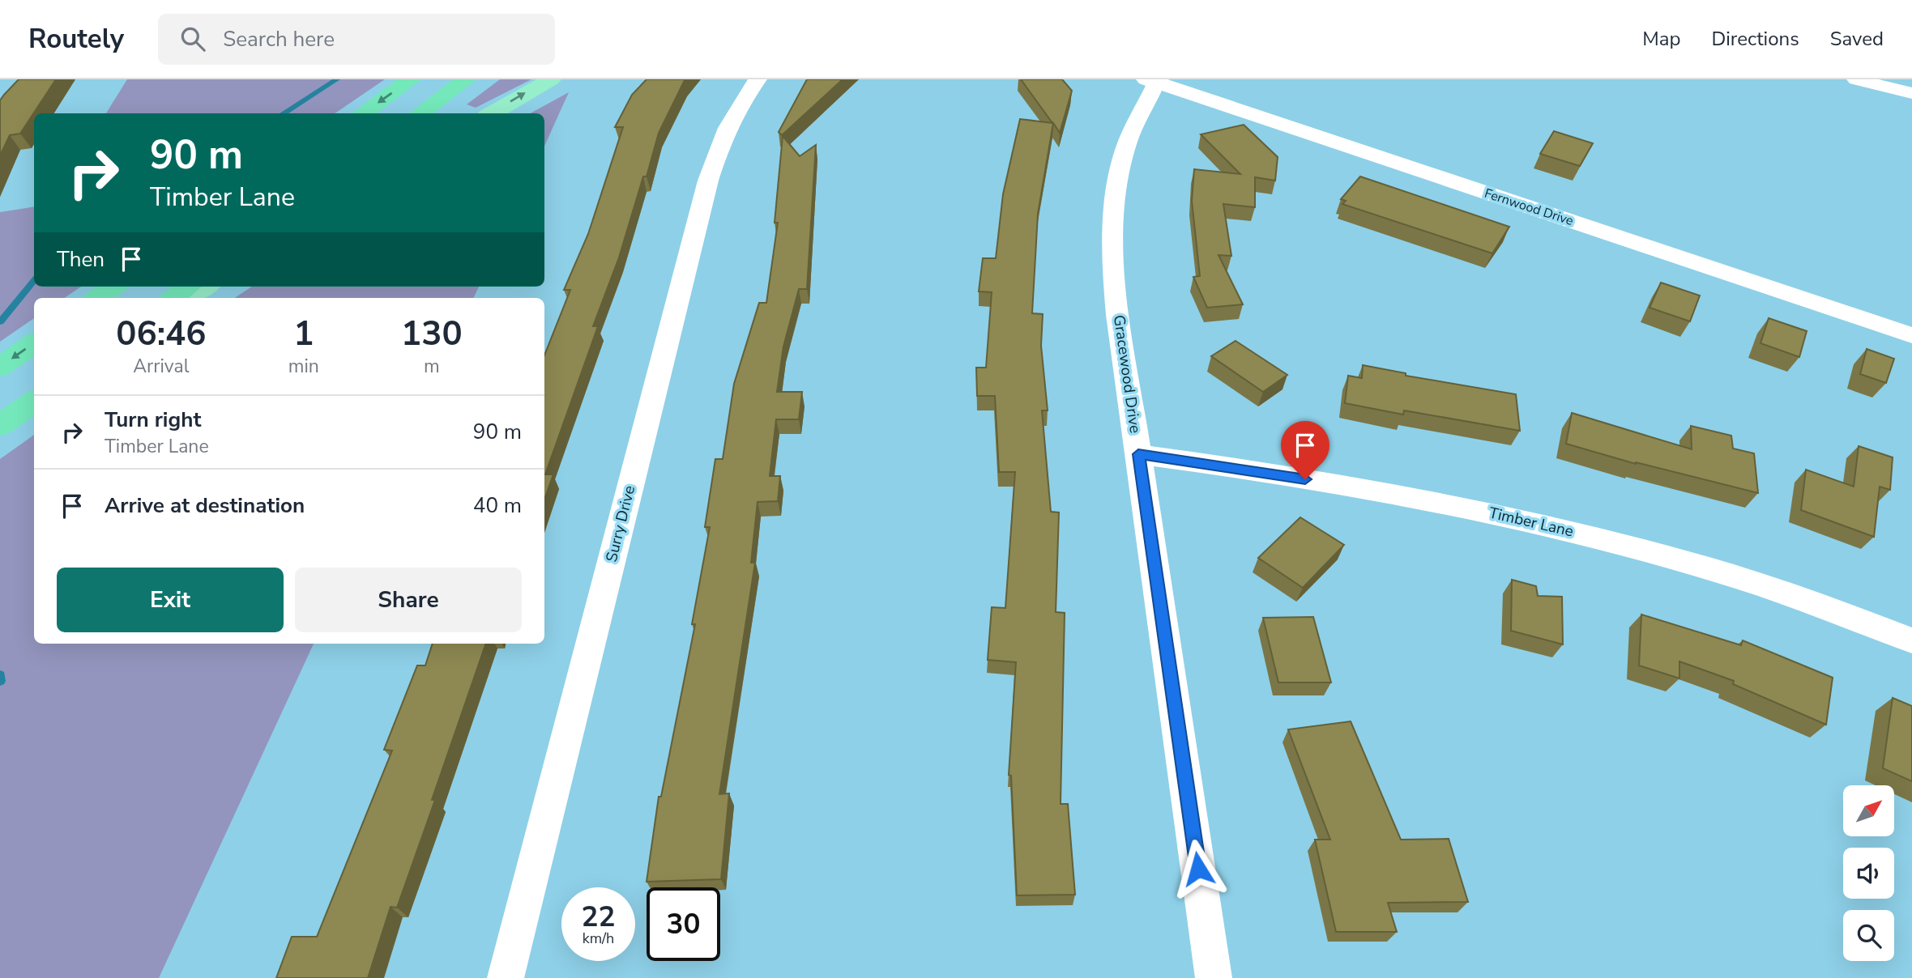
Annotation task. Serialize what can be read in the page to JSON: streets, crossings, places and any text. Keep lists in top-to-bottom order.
{
  "streets": {
    "street": [
      "Fernwood Drive",
      "Gracewood Drive",
      "Timber Lane",
      "Surry Drive"
    ]
  },
  "crossings": [
    ["Fernwood Drive", "Gracewood Drive"],
    ["Gracewood Drive", "Timber Lane"]
  ],
  "north": "top right",
  "page": {
    "header": "Routely",
    "search": "Search here",
    "nav": ["Map", "Directions", "Saved"],
    "turn": ["90 m", "Timber Lane"],
    "then": "Then",
    "eta": [
      "06:46",
      "Arrival",
      "1",
      "min",
      "130",
      "m"
    ],
    "list": [
      {
        "name": "Turn right",
        "note": "Timber Lane",
        "value": "90 m"
      },
      {
        "name": "Arrive at destination",
        "value": "40 m"
      }
    ],
    "buttons": ["Exit", "Share"],
    "speed": "22 km/h",
    "limit": "30"
  }
}
